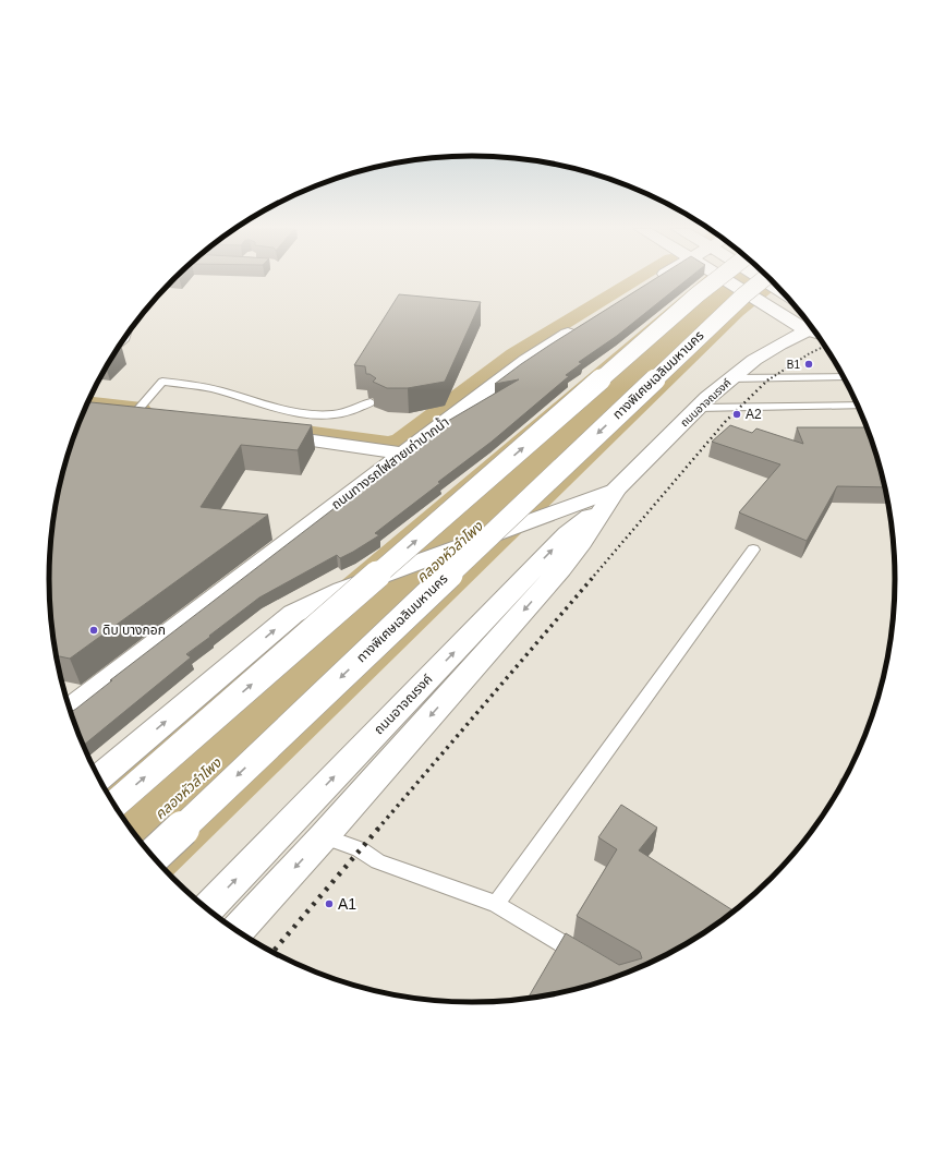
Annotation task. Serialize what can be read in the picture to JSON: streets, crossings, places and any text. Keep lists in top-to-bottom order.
{
  "streets": {
    "main road": ["ทางพิเศษเฉลิมมหานคร", "ถนนอาจณรงค์", "ถนนทางรถไฟสายเก่าปากน้ำ"]
  },
  "water": ["คลองหัวลำโพง"],
  "places": [
    "B1",
    "A2",
    "ดิบ บางกอก",
    "A1"
  ]
}
